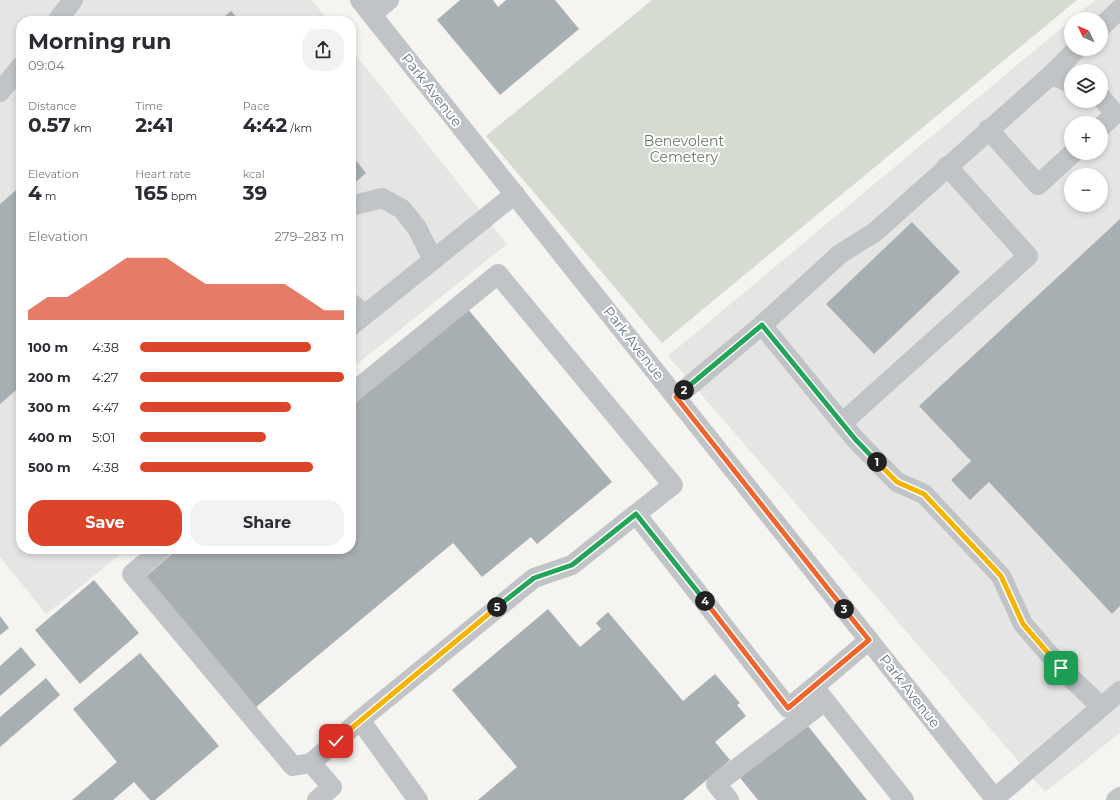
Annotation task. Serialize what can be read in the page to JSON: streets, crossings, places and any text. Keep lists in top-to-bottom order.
{
  "streets": {
    "street": ["Park Avenue"]
  },
  "parks": ["Benevolent Cemetery"],
  "north": "top left",
  "page": {
    "map_buttons": ["+", "−"],
    "heading": ["Morning run", "09:04"],
    "stats": [
      ["Distance", "0.57 km"],
      ["Time", "2:41"],
      ["Pace", "4:42 /km"],
      ["Elevation", "4 m"],
      ["Heart rate", "165 bpm"],
      ["kcal", "39"]
    ],
    "chart": ["Elevation", "279–283 m"],
    "list": [
      {
        "name": "100 m",
        "note": "4:38"
      },
      {
        "name": "200 m",
        "note": "4:27"
      },
      {
        "name": "300 m",
        "note": "4:47"
      },
      {
        "name": "400 m",
        "note": "5:01"
      },
      {
        "name": "500 m",
        "note": "4:38"
      }
    ],
    "pins": [
      "2",
      "1",
      "4",
      "5",
      "3"
    ],
    "buttons": ["Save", "Share"]
  }
}
